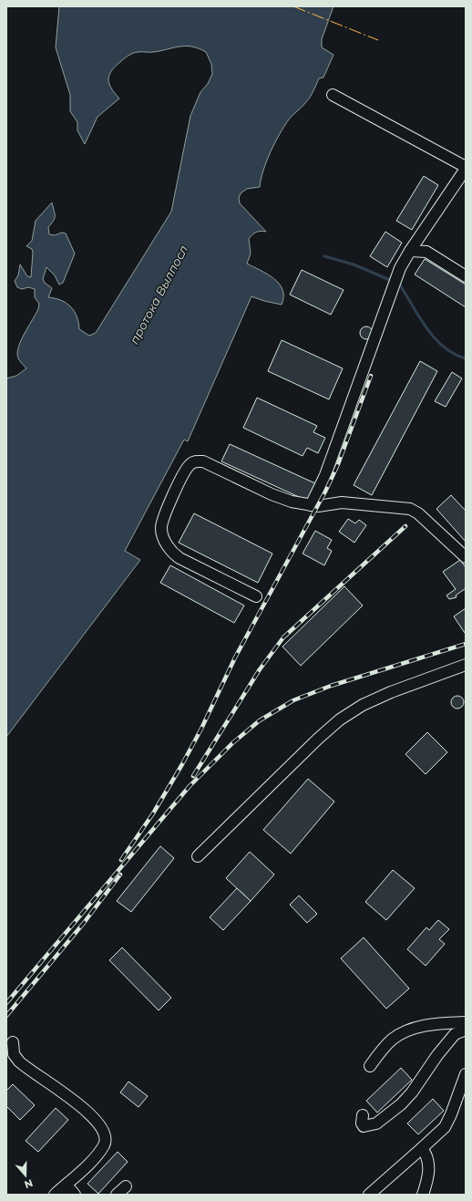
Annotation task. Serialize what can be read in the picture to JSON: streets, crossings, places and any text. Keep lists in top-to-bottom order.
{
  "water": ["протока Вылпосл"],
  "north": "bottom"
}
